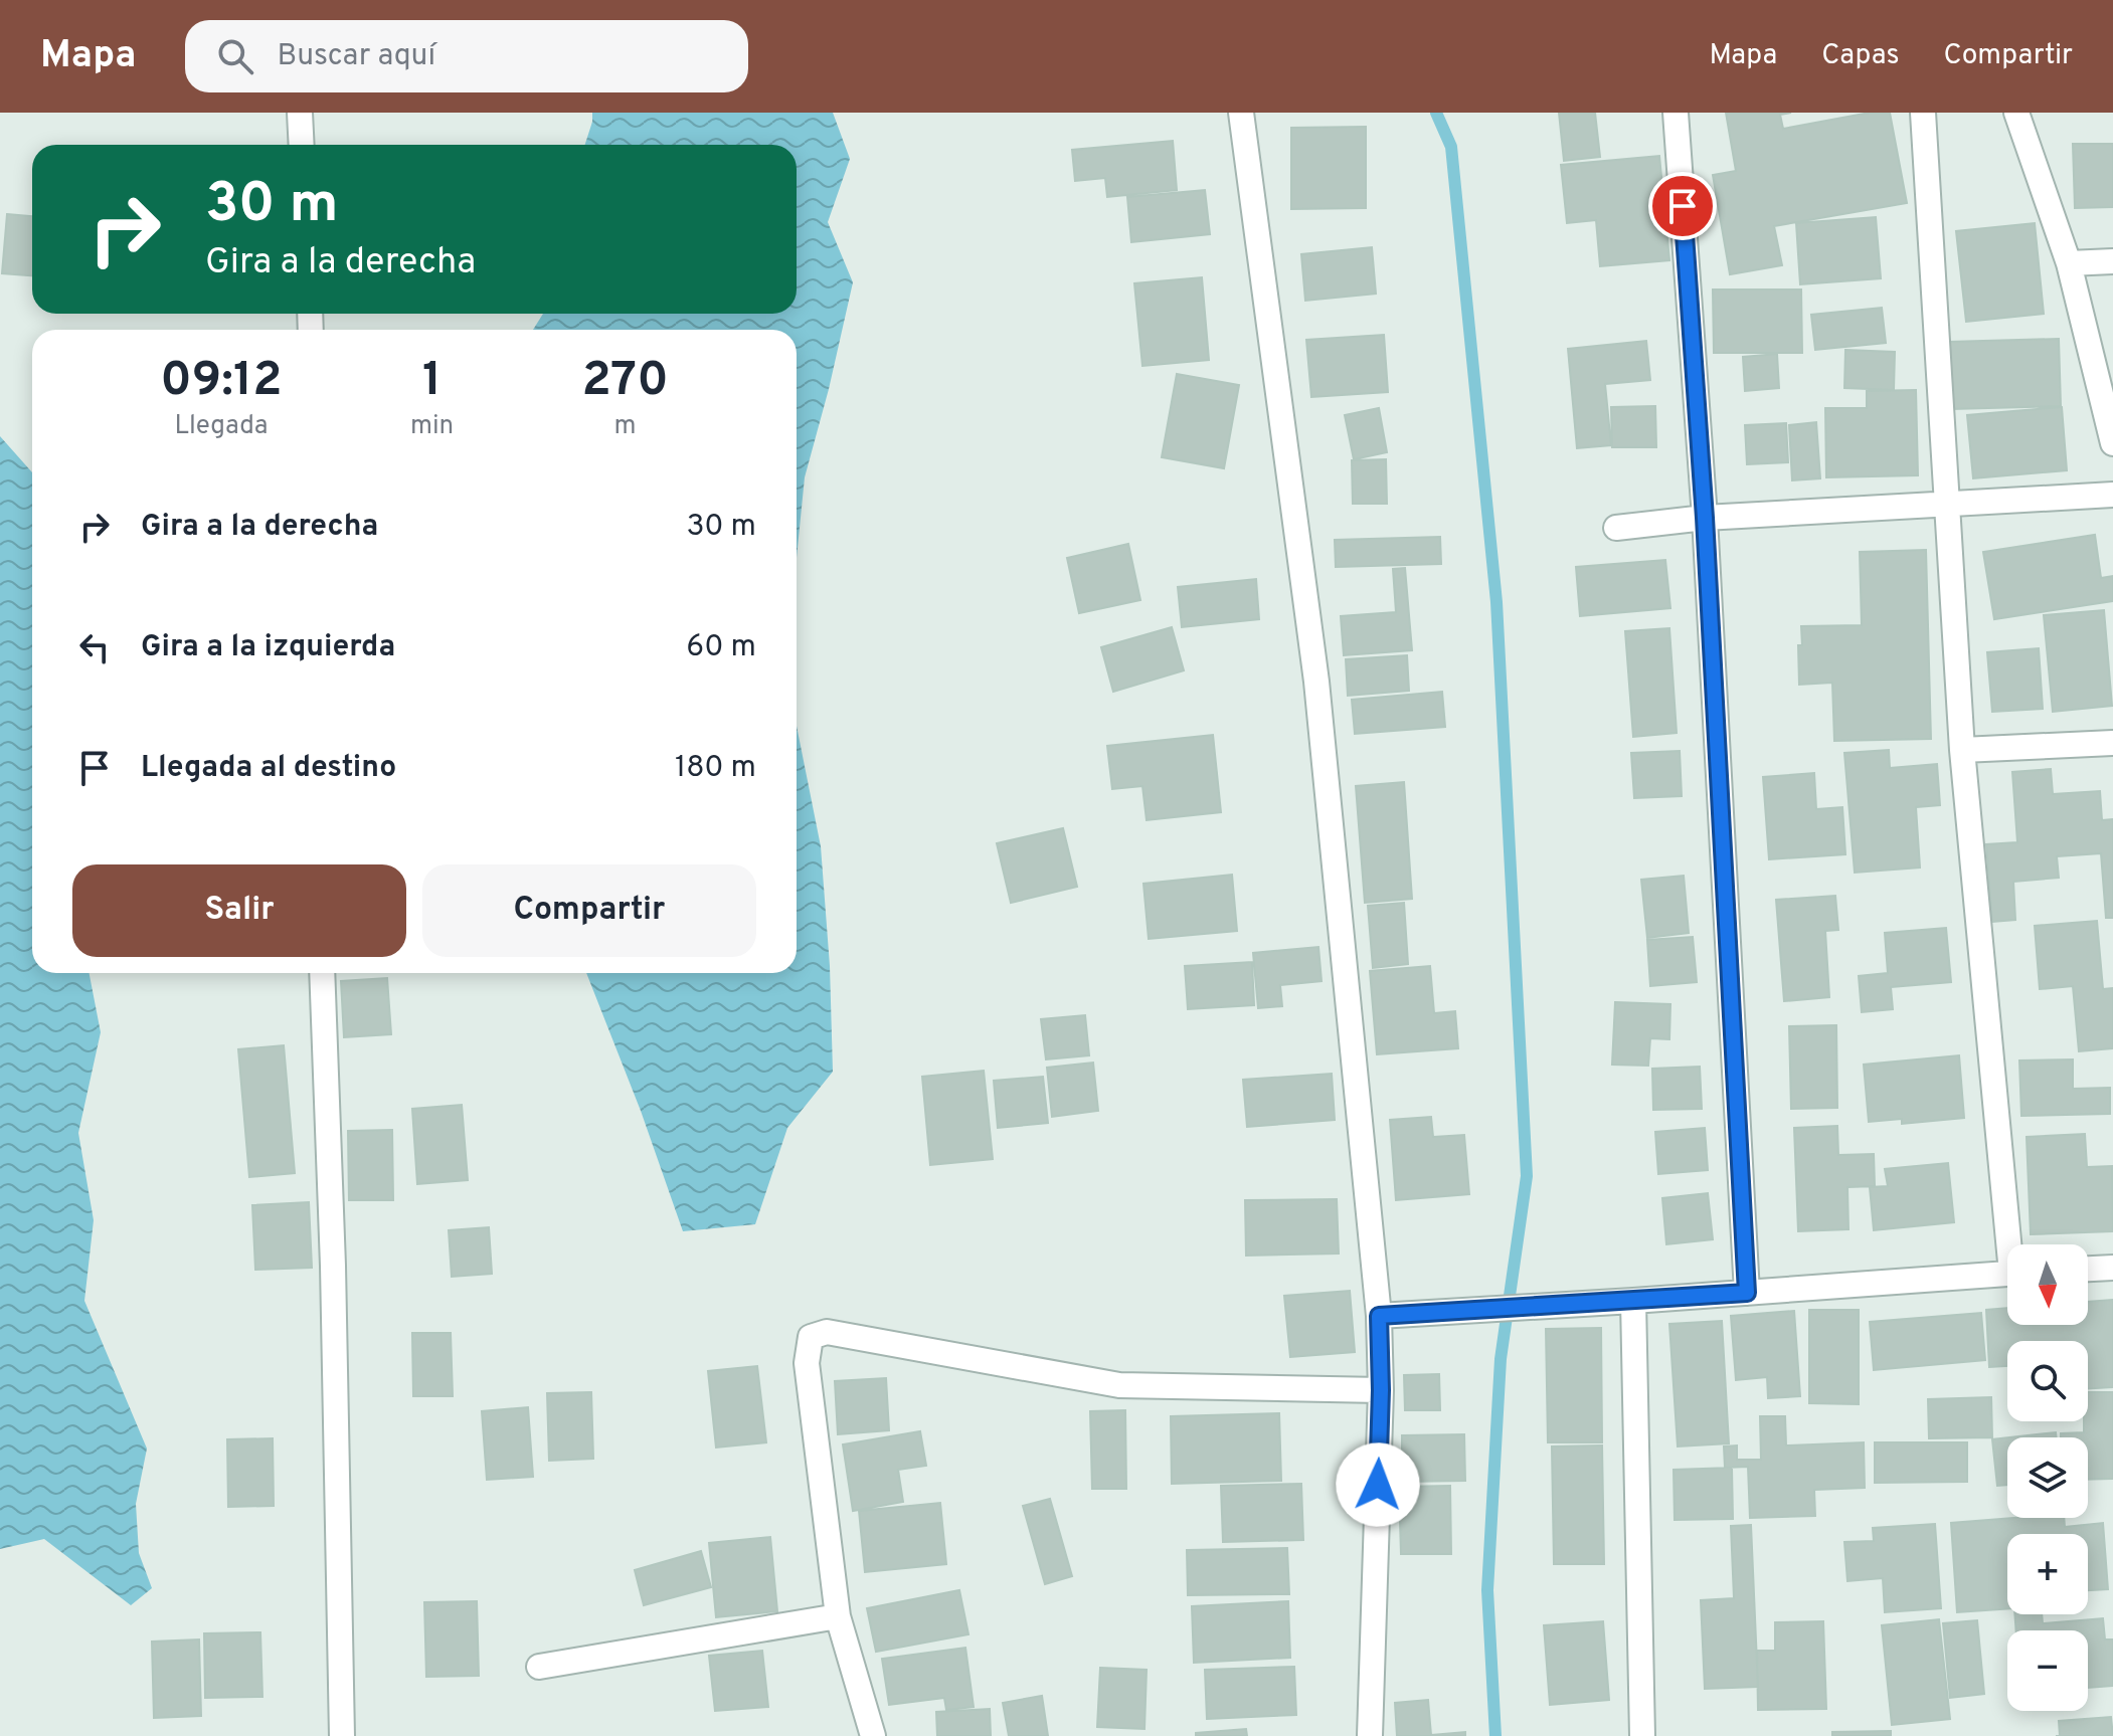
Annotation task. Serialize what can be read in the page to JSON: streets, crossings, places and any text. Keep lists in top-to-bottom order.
{
  "north": "bottom",
  "page": {
    "header": "Mapa",
    "search": "Buscar aquí",
    "nav": ["Mapa", "Capas", "Compartir"],
    "turn": ["30 m", "Gira a la derecha"],
    "eta": [
      "09:12",
      "Llegada",
      "1",
      "min",
      "270",
      "m"
    ],
    "list": [
      {
        "name": "Gira a la derecha",
        "value": "30 m"
      },
      {
        "name": "Gira a la izquierda",
        "value": "60 m"
      },
      {
        "name": "Llegada al destino",
        "value": "180 m"
      }
    ],
    "buttons": ["Salir", "Compartir"],
    "map_buttons": ["+", "−"]
  }
}
